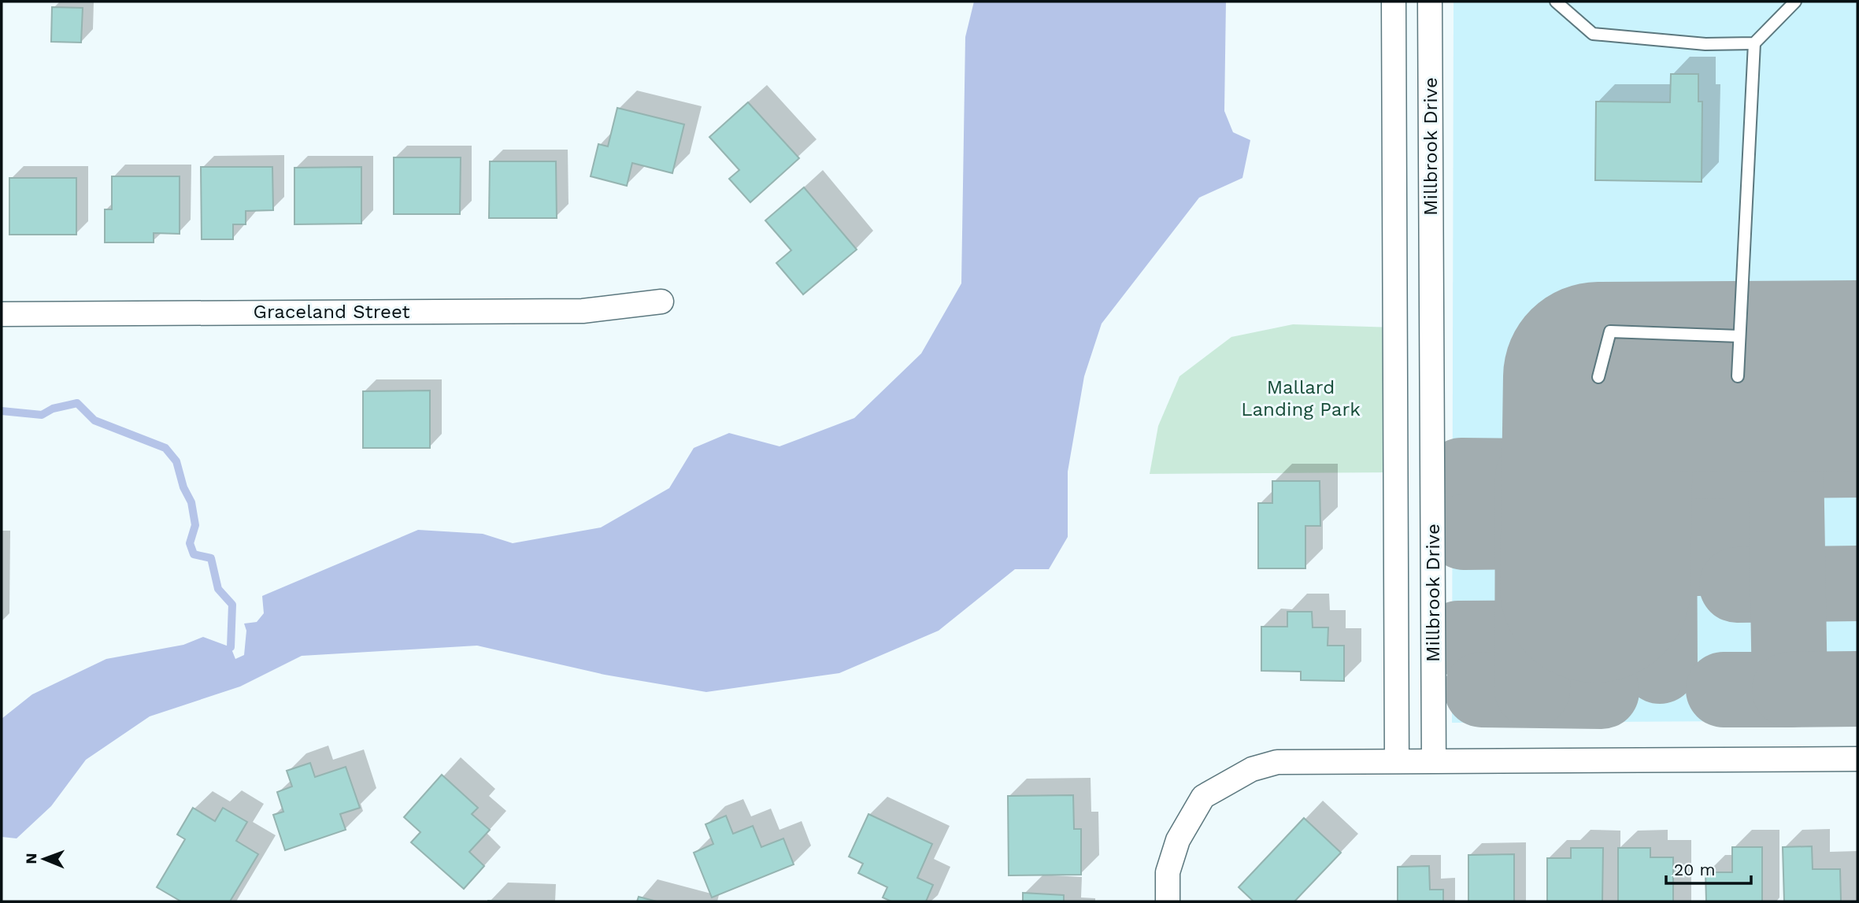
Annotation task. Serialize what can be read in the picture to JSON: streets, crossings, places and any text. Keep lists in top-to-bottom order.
{
  "streets": {
    "street": ["Millbrook Drive", "Graceland Street"]
  },
  "parks": ["Mallard Landing Park"],
  "scale_bar": "20 m",
  "north": "left"
}
